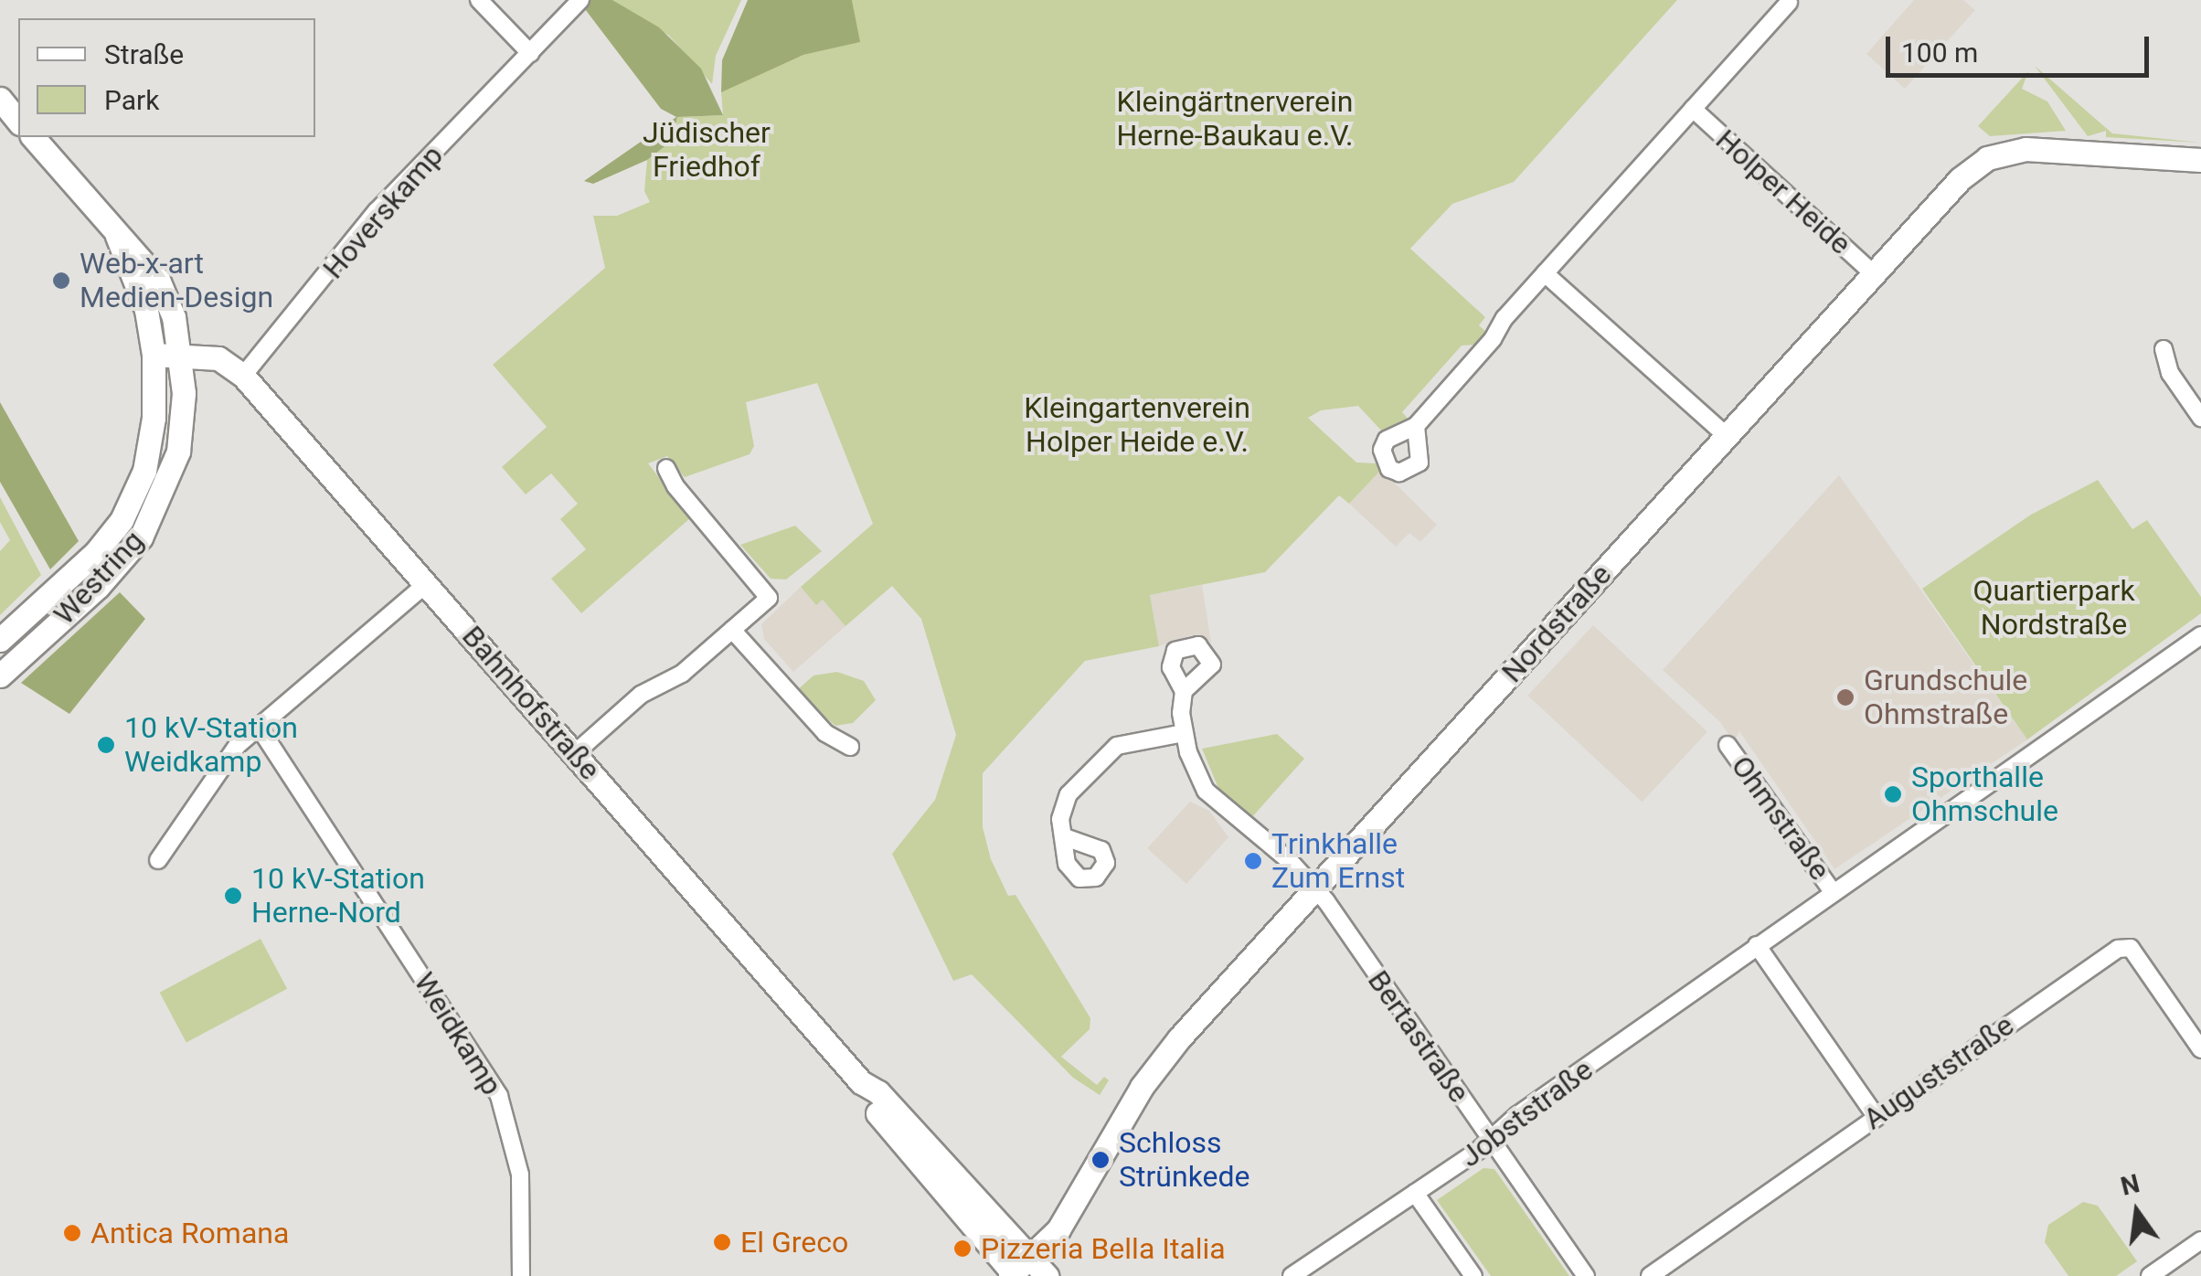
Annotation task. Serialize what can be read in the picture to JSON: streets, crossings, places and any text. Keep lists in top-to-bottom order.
{
  "streets": {
    "street": [
      "Holper Heide",
      "Hoverskamp",
      "Westring",
      "Nordstraße",
      "Bahnhofstraße",
      "Ohmstraße",
      "Weidkamp",
      "Bertastraße",
      "Auguststraße",
      "Jobststraße"
    ]
  },
  "crossings": [
    ["Holper Heide", "Nordstraße"],
    ["Hoverskamp", "Bahnhofstraße"],
    ["Westring", "Bahnhofstraße"],
    ["Nordstraße", "Bahnhofstraße"],
    ["Nordstraße", "Bertastraße"],
    ["Ohmstraße", "Jobststraße"],
    ["Bertastraße", "Jobststraße"]
  ],
  "parks": [
    "Kleingärtnerverein Herne-Baukau e.V.",
    "Jüdischer Friedhof",
    "Kleingartenverein Holper Heide e.V.",
    "Quartierpark Nordstraße"
  ],
  "places": [
    "Web-x-art Medien-Design",
    "Grundschule Ohmstraße",
    "10 kV-Station Weidkamp",
    "Sporthalle Ohmschule",
    "Trinkhalle Zum Ernst",
    "10 kV-Station Herne-Nord",
    "Schloss Strünkede",
    "Antica Romana",
    "El Greco",
    "Pizzeria Bella Italia"
  ],
  "legend": ["Straße", "Park"],
  "scale_bar": "100 m",
  "north": "top"
}
